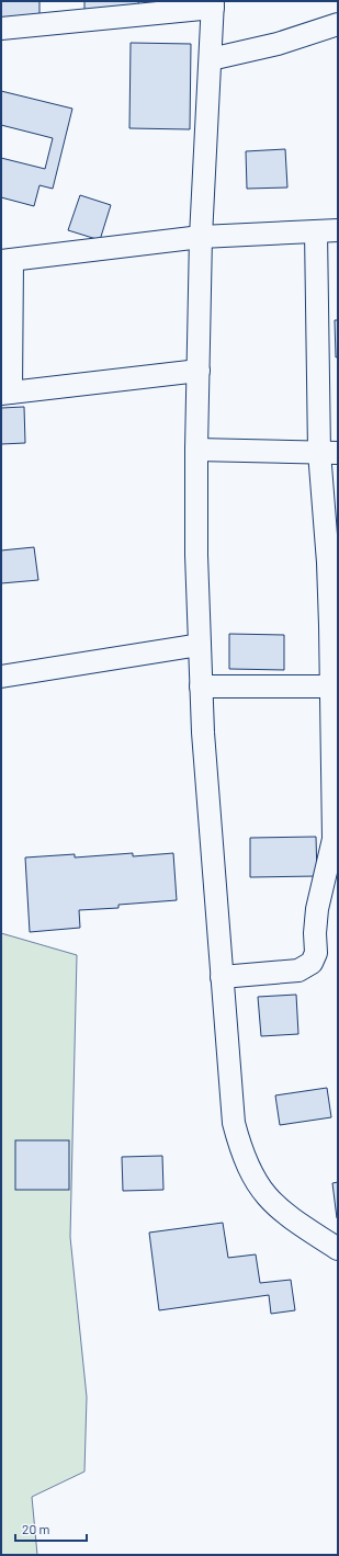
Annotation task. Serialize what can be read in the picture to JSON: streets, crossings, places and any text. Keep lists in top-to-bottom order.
{
  "scale_bar": "20 m"
}
